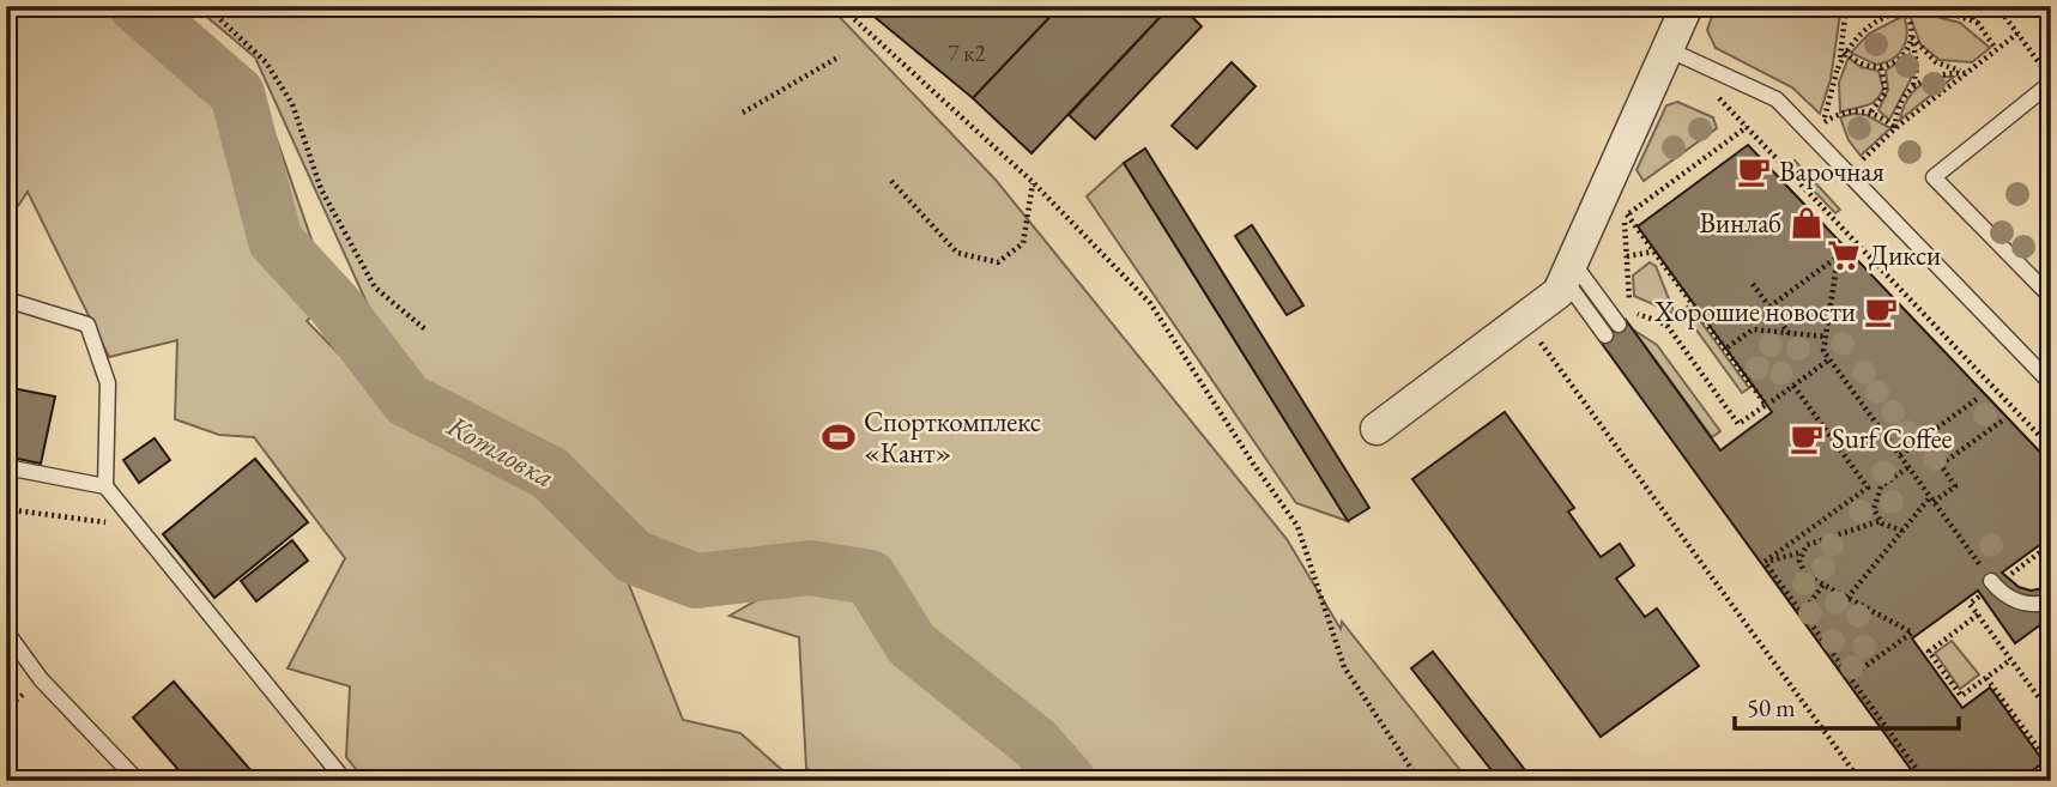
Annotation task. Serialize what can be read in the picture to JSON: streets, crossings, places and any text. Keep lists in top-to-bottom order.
{
  "water": ["Котловка"],
  "places": {
    "cafe": ["Варочная", "Хорошие новости", "Surf Coffee"],
    "shop": ["Винлаб"],
    "supermarket": ["Дикси"],
    "sports": ["Спорткомплекс «Кант»"]
  },
  "house_numbers": ["7 к2"],
  "scale_bar": "50 m"
}
